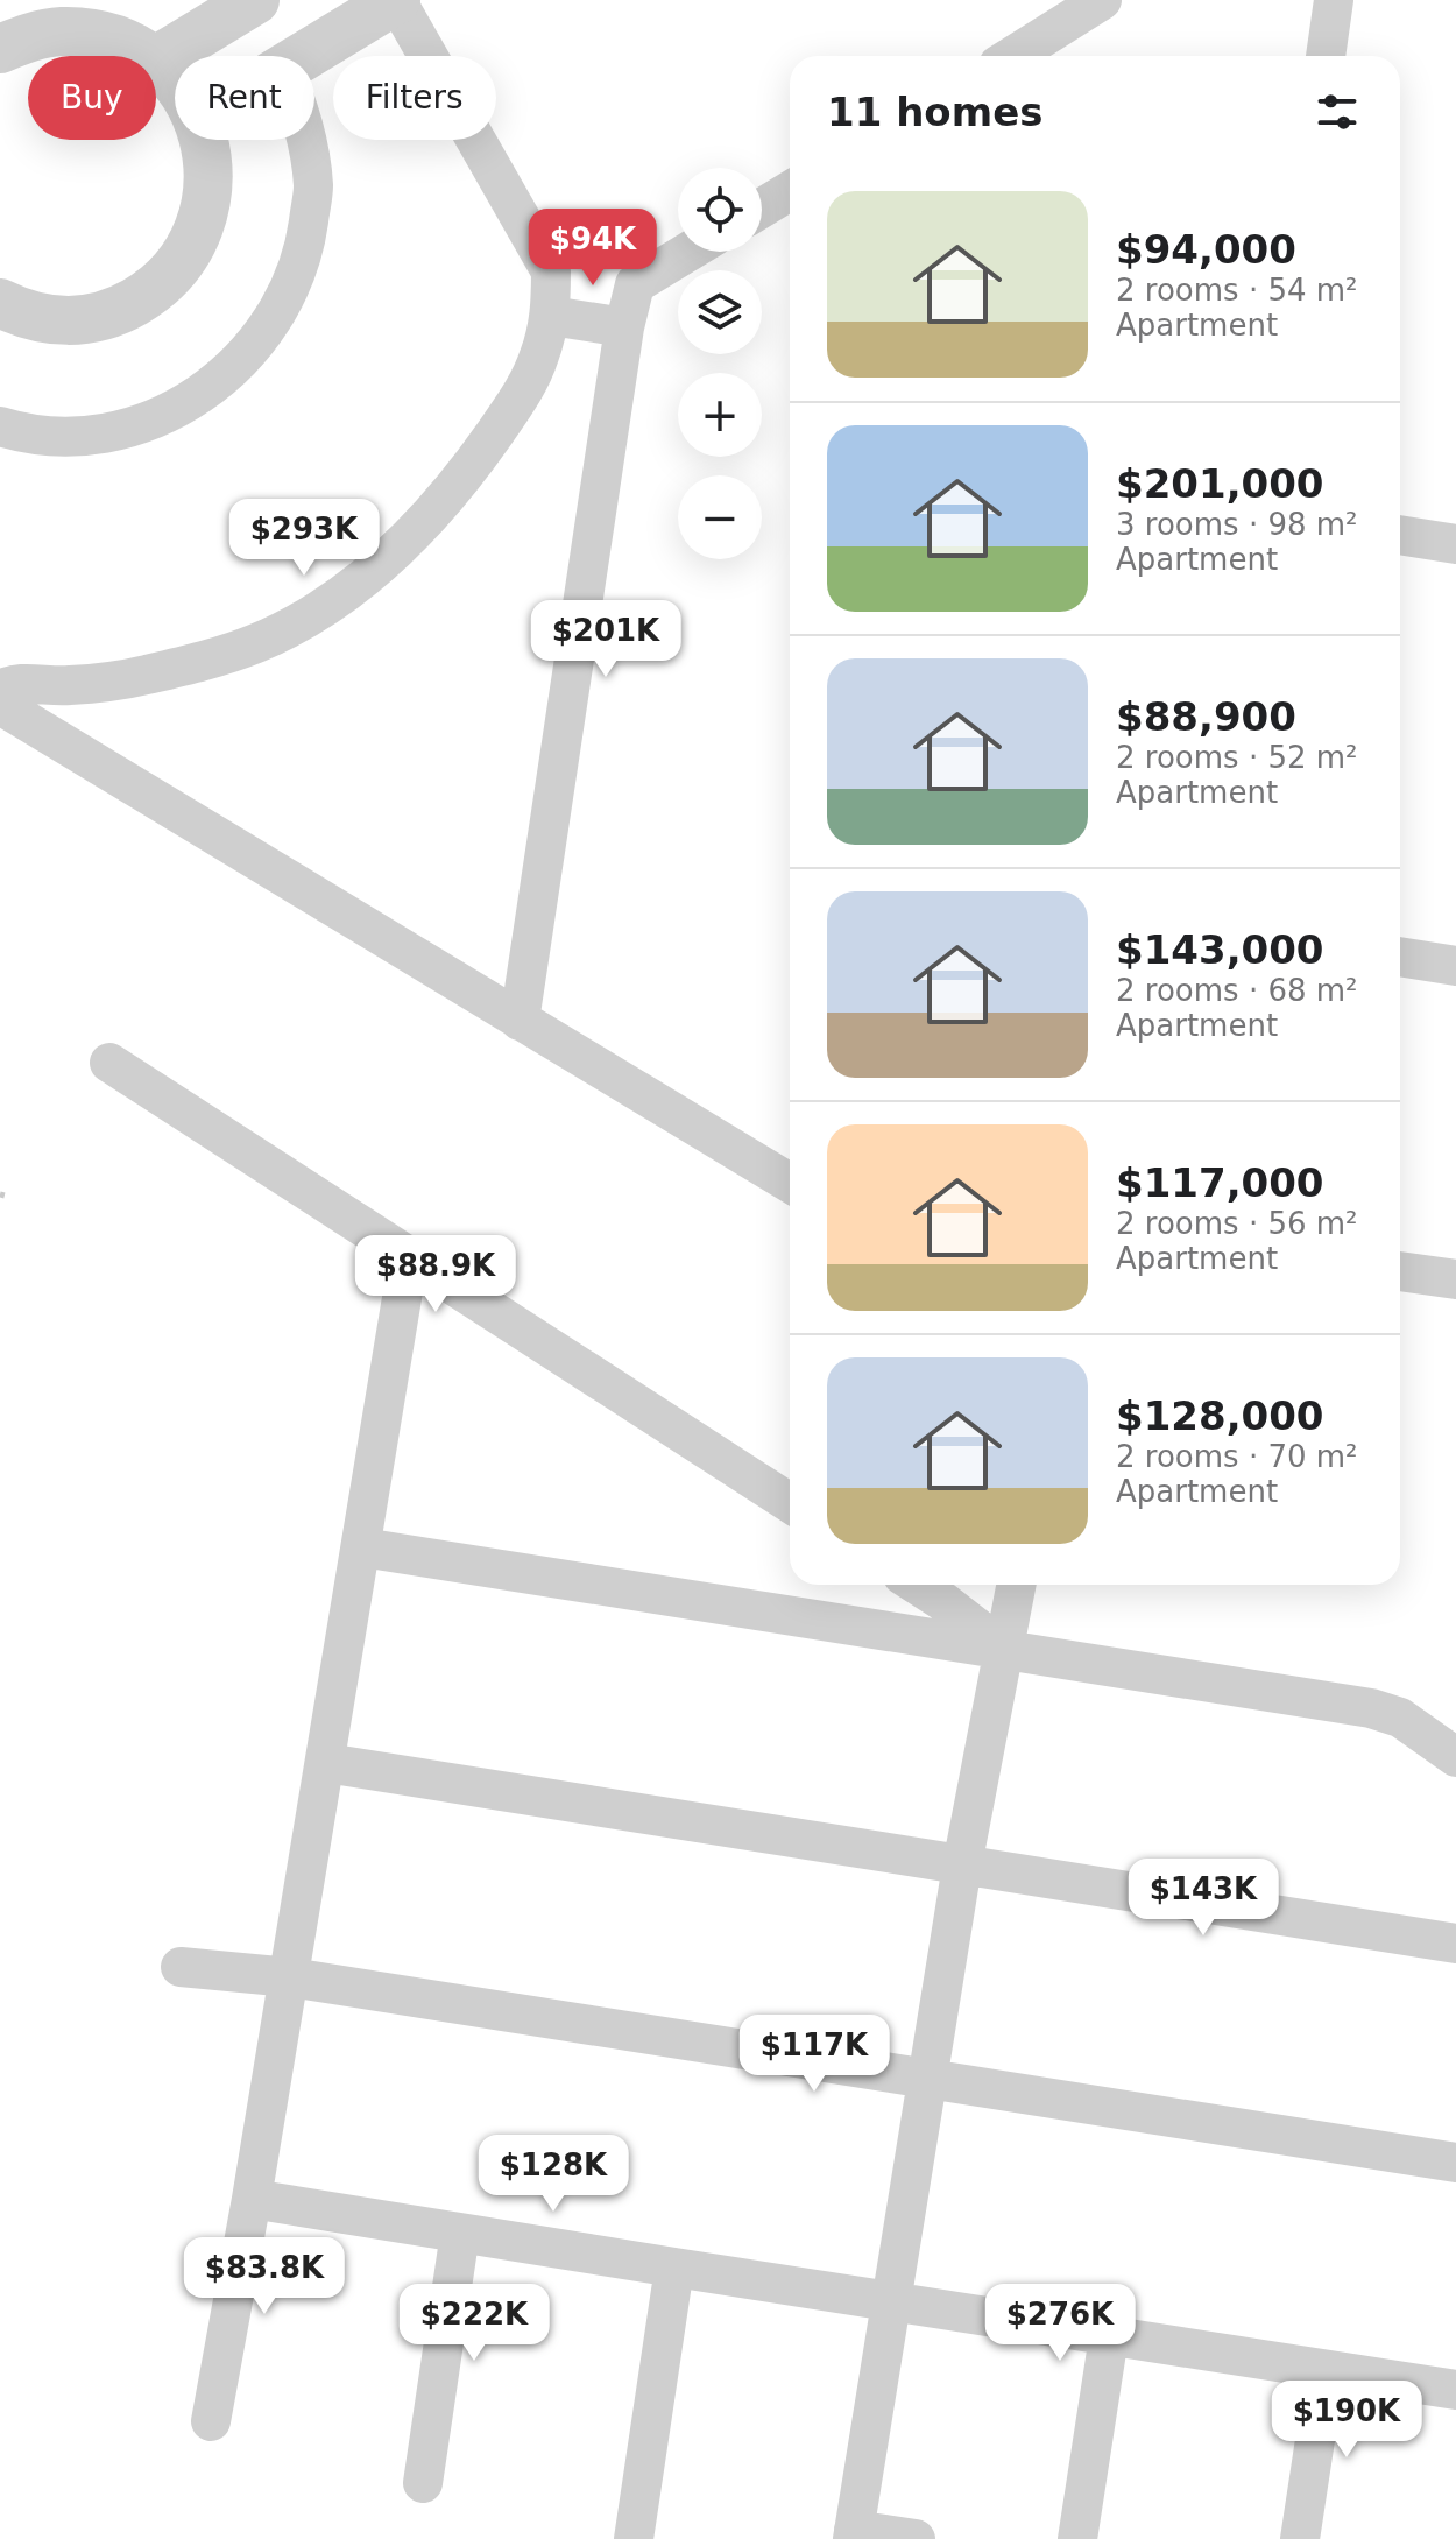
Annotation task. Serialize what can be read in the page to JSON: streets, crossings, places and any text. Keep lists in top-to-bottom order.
{
  "page": {
    "chip": ["Buy", "Rent", "Filters"],
    "heading": "11 homes",
    "map_buttons": ["+", "−"],
    "list": [
      {
        "name": "$94,000",
        "note": "2 rooms · 54 m² · Apartment"
      },
      {
        "name": "$201,000",
        "note": "3 rooms · 98 m² · Apartment"
      },
      {
        "name": "$88,900",
        "note": "2 rooms · 52 m² · Apartment"
      },
      {
        "name": "$143,000",
        "note": "2 rooms · 68 m² · Apartment"
      },
      {
        "name": "$117,000",
        "note": "2 rooms · 56 m² · Apartment"
      },
      {
        "name": "$128,000",
        "note": "2 rooms · 70 m² · Apartment"
      }
    ],
    "price": [
      "$94K",
      "$293K",
      "$201K",
      "$88.9K",
      "$143K",
      "$117K",
      "$128K",
      "$83.8K",
      "$222K",
      "$276K",
      "$190K"
    ]
  }
}
